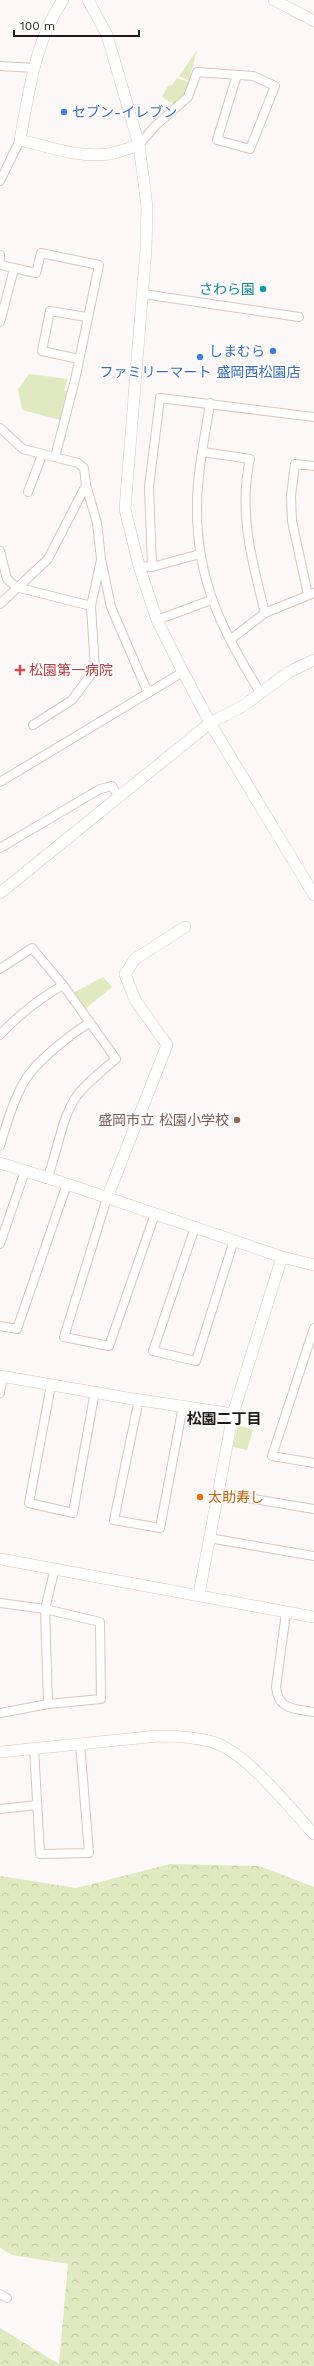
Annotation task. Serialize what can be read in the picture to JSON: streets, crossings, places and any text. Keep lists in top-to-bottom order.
{
  "districts": ["松園二丁目"],
  "places": {
    "other": [
      "セブン-イレブン",
      "さわら園",
      "しまむら",
      "ファミリーマート 盛岡西松園店",
      "盛岡市立 松園小学校",
      "太助寿し"
    ],
    "health": ["松園第一病院"]
  },
  "scale_bar": "100 m"
}
